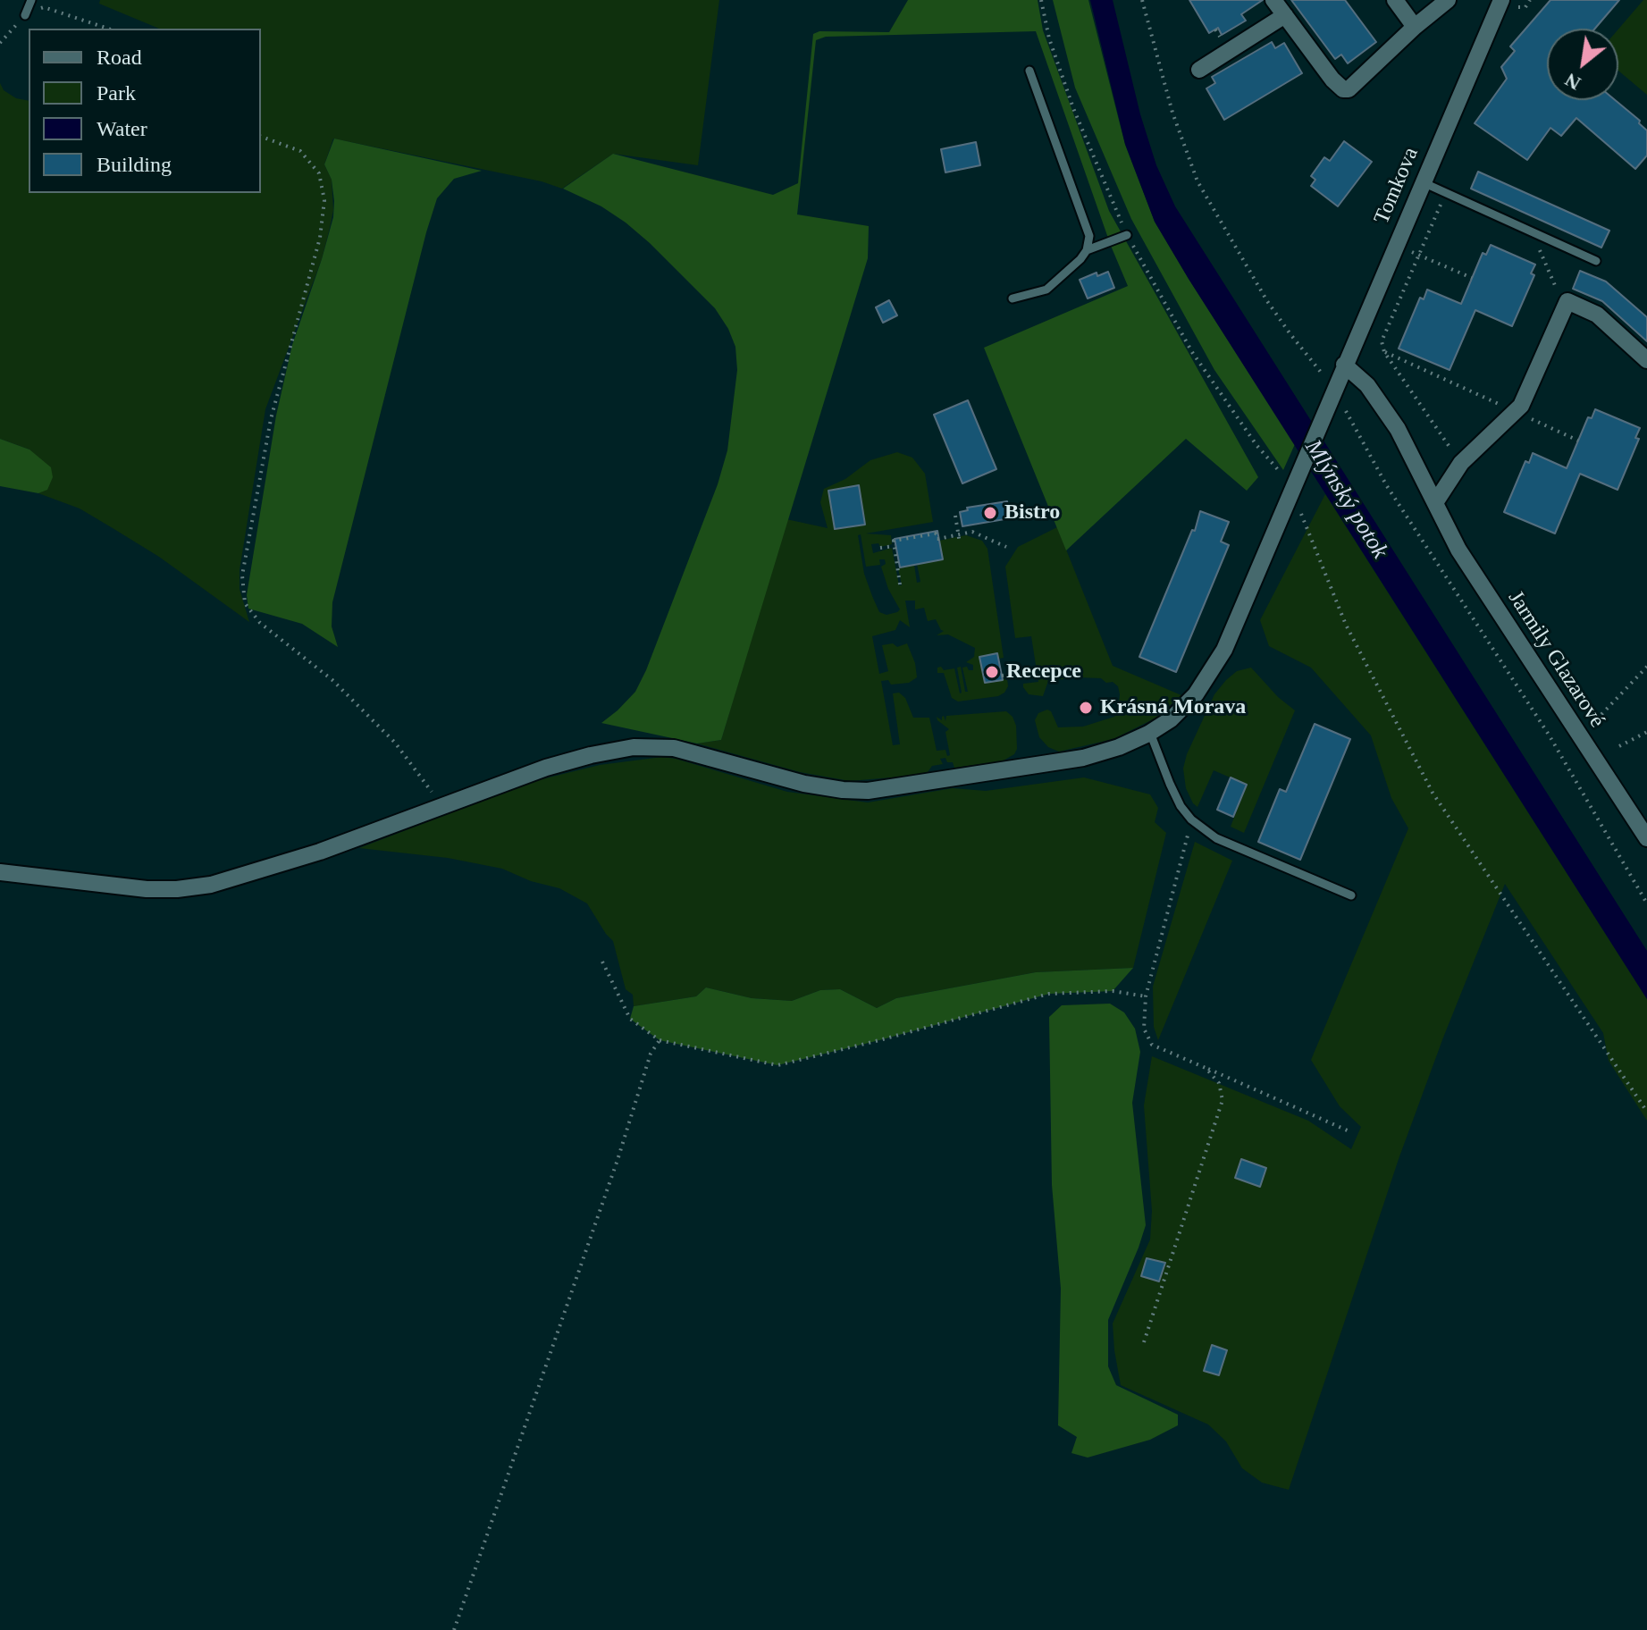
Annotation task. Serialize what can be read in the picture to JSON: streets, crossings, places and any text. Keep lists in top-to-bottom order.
{
  "streets": {
    "street": ["Tomkova", "Jarmily Glazarové"]
  },
  "crossings": [
    ["Tomkova", "Jarmily Glazarové"]
  ],
  "water": ["Mlýnský potok"],
  "places": ["Bistro", "Recepce", "Krásná Morava"],
  "legend": [
    "Road",
    "Park",
    "Water",
    "Building"
  ],
  "north": "bottom left"
}
